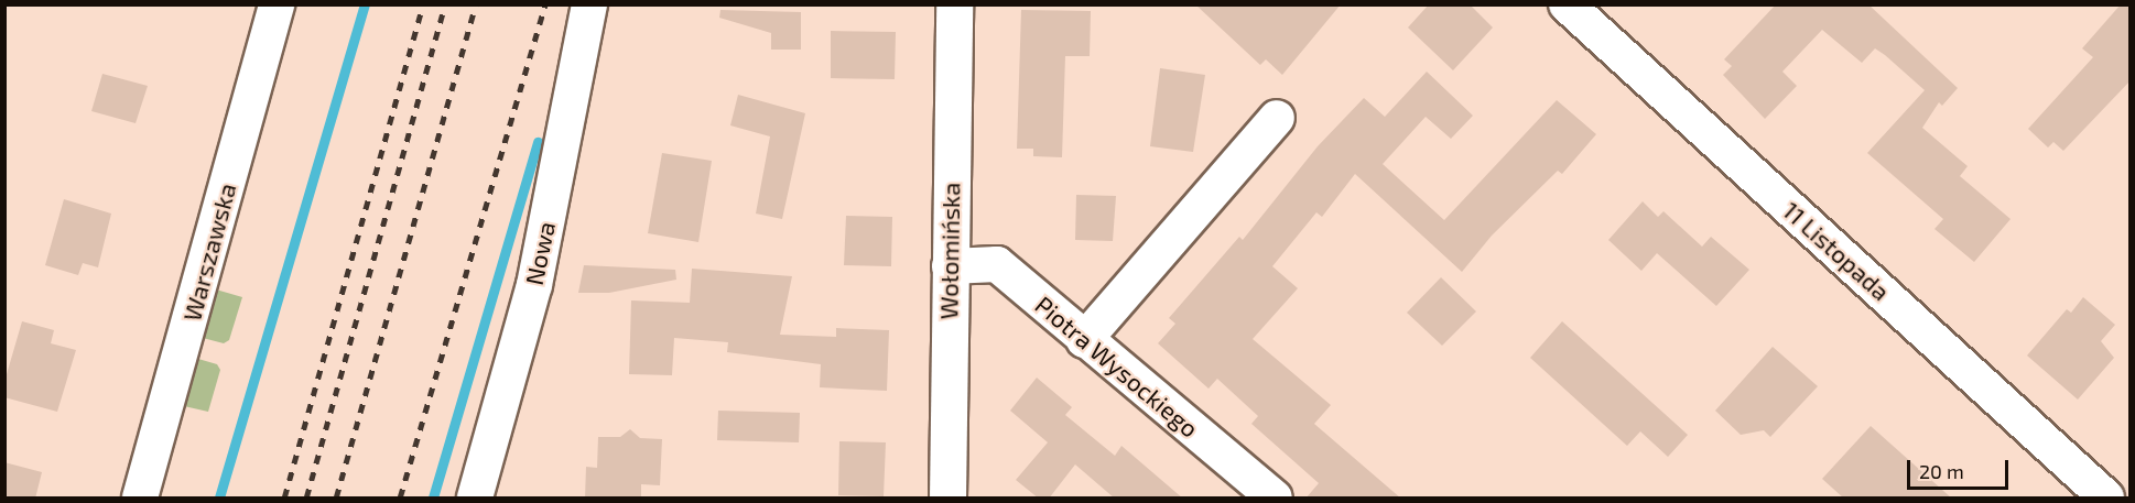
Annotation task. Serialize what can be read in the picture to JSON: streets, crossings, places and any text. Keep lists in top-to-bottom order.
{
  "streets": {
    "street": [
      "Wołomińska",
      "11 Listopada",
      "Warszawska",
      "Nowa",
      "Piotra Wysockiego"
    ]
  },
  "crossings": [
    ["Wołomińska", "Piotra Wysockiego"]
  ],
  "scale_bar": "20 m"
}
